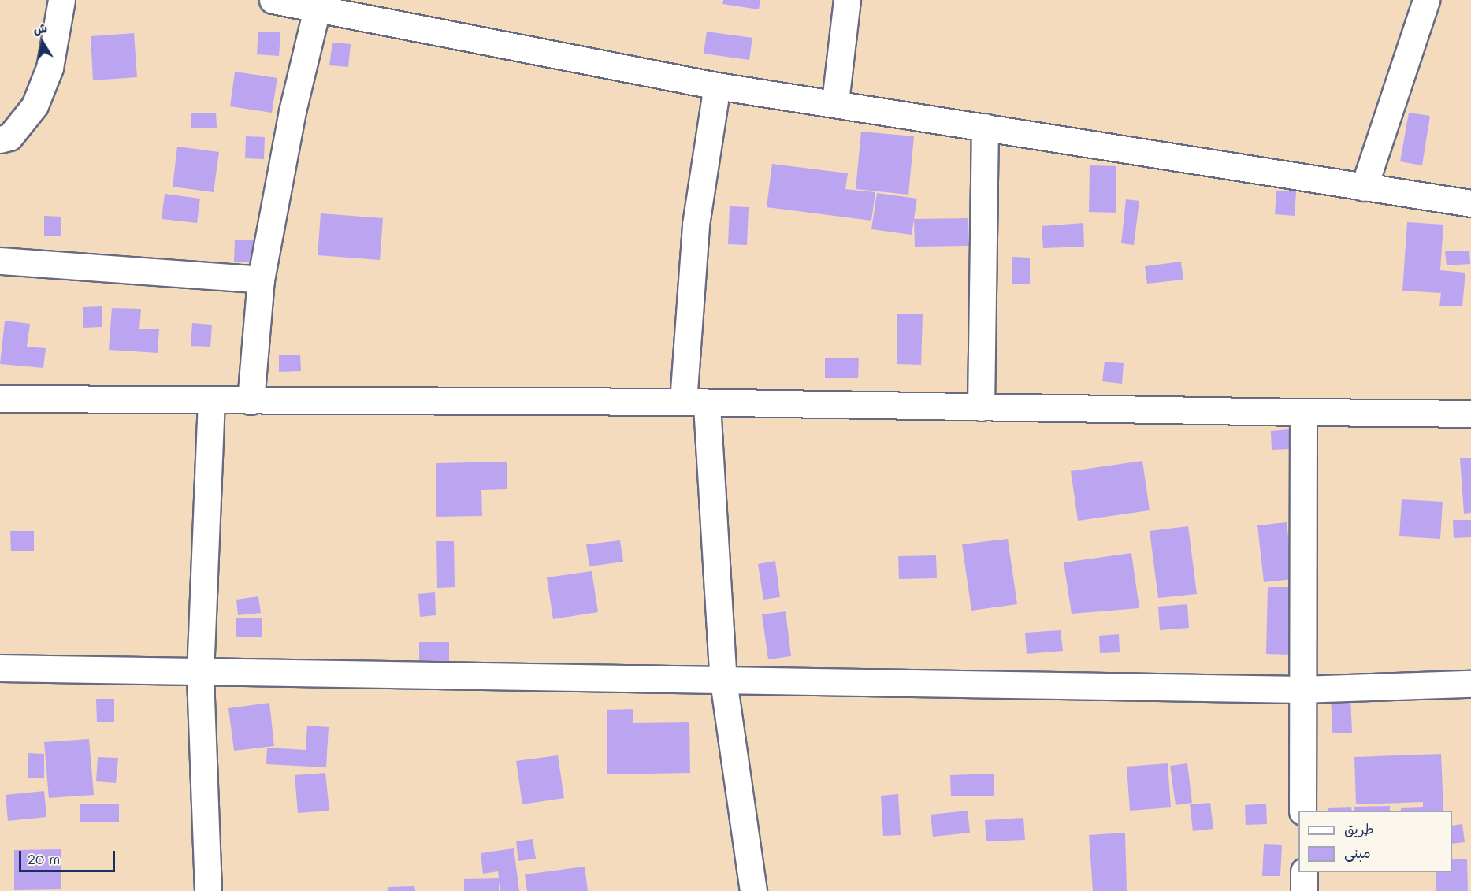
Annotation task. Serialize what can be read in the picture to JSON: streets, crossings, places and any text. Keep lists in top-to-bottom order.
{
  "legend": ["طريق", "مبنى"],
  "scale_bar": "20 m",
  "north": "top"
}
